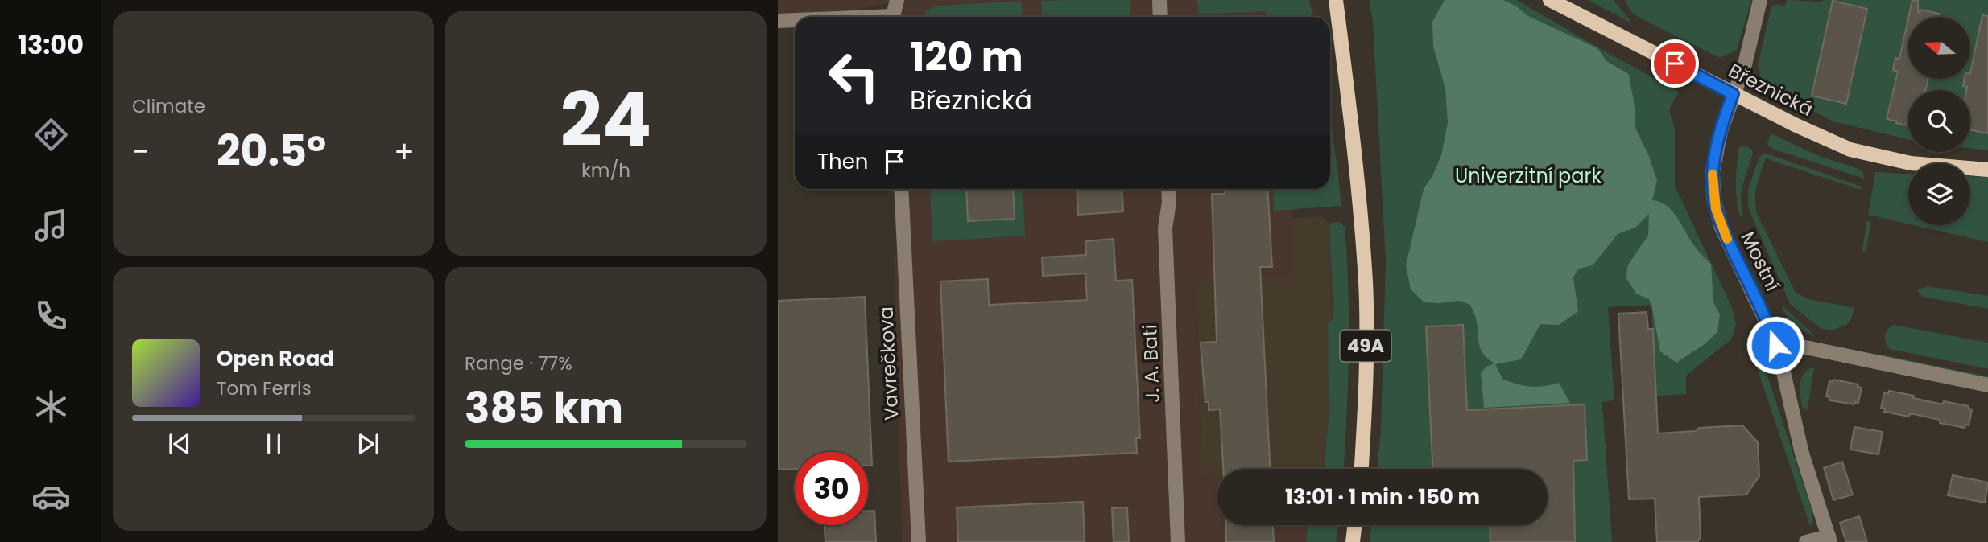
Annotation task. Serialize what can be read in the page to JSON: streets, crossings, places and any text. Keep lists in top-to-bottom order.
{
  "streets": {
    "main road": ["Březnická", "49A"],
    "street": ["Mostní", "Vavrečkova", "J. A. Bati"]
  },
  "crossings": [
    ["Březnická", "Mostní"]
  ],
  "parks": ["Univerzitní park"],
  "north": "left",
  "page": {
    "tabs": "13:00",
    "tile": [
      "Climate",
      ["24", "km/h"],
      ["Range · 77%", "385 km"]
    ],
    "turn": ["120 m", "Březnická"],
    "heat": ["−", "20.5°", "+"],
    "then": "Then",
    "song": ["Open Road", "Tom Ferris"],
    "limit": "30",
    "trip": "13:01 · 1 min · 150 m"
  }
}
